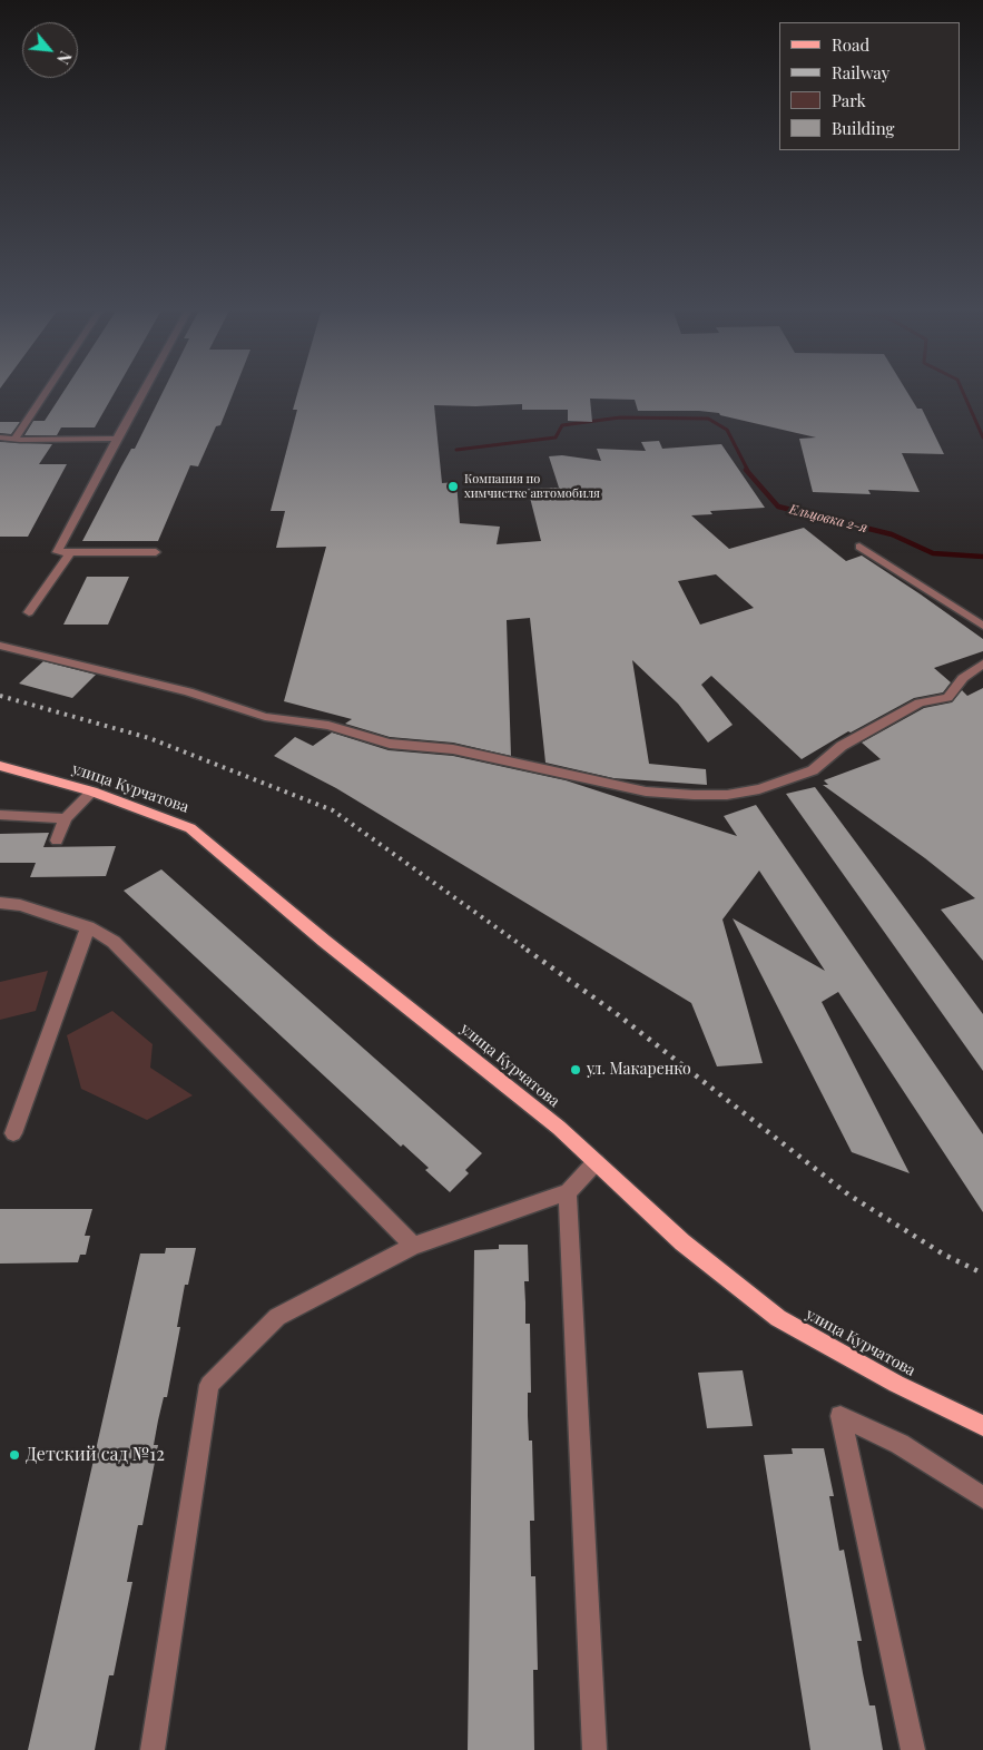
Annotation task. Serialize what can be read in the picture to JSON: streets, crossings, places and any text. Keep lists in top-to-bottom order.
{
  "streets": {
    "main road": ["улица Курчатова"]
  },
  "water": ["Ельцовка 2-я"],
  "places": ["Компания по химчистке автомобиля", "ул. Макаренко", "Детский сад №12"],
  "legend": [
    "Road",
    "Railway",
    "Park",
    "Building"
  ],
  "north": "bottom right"
}
